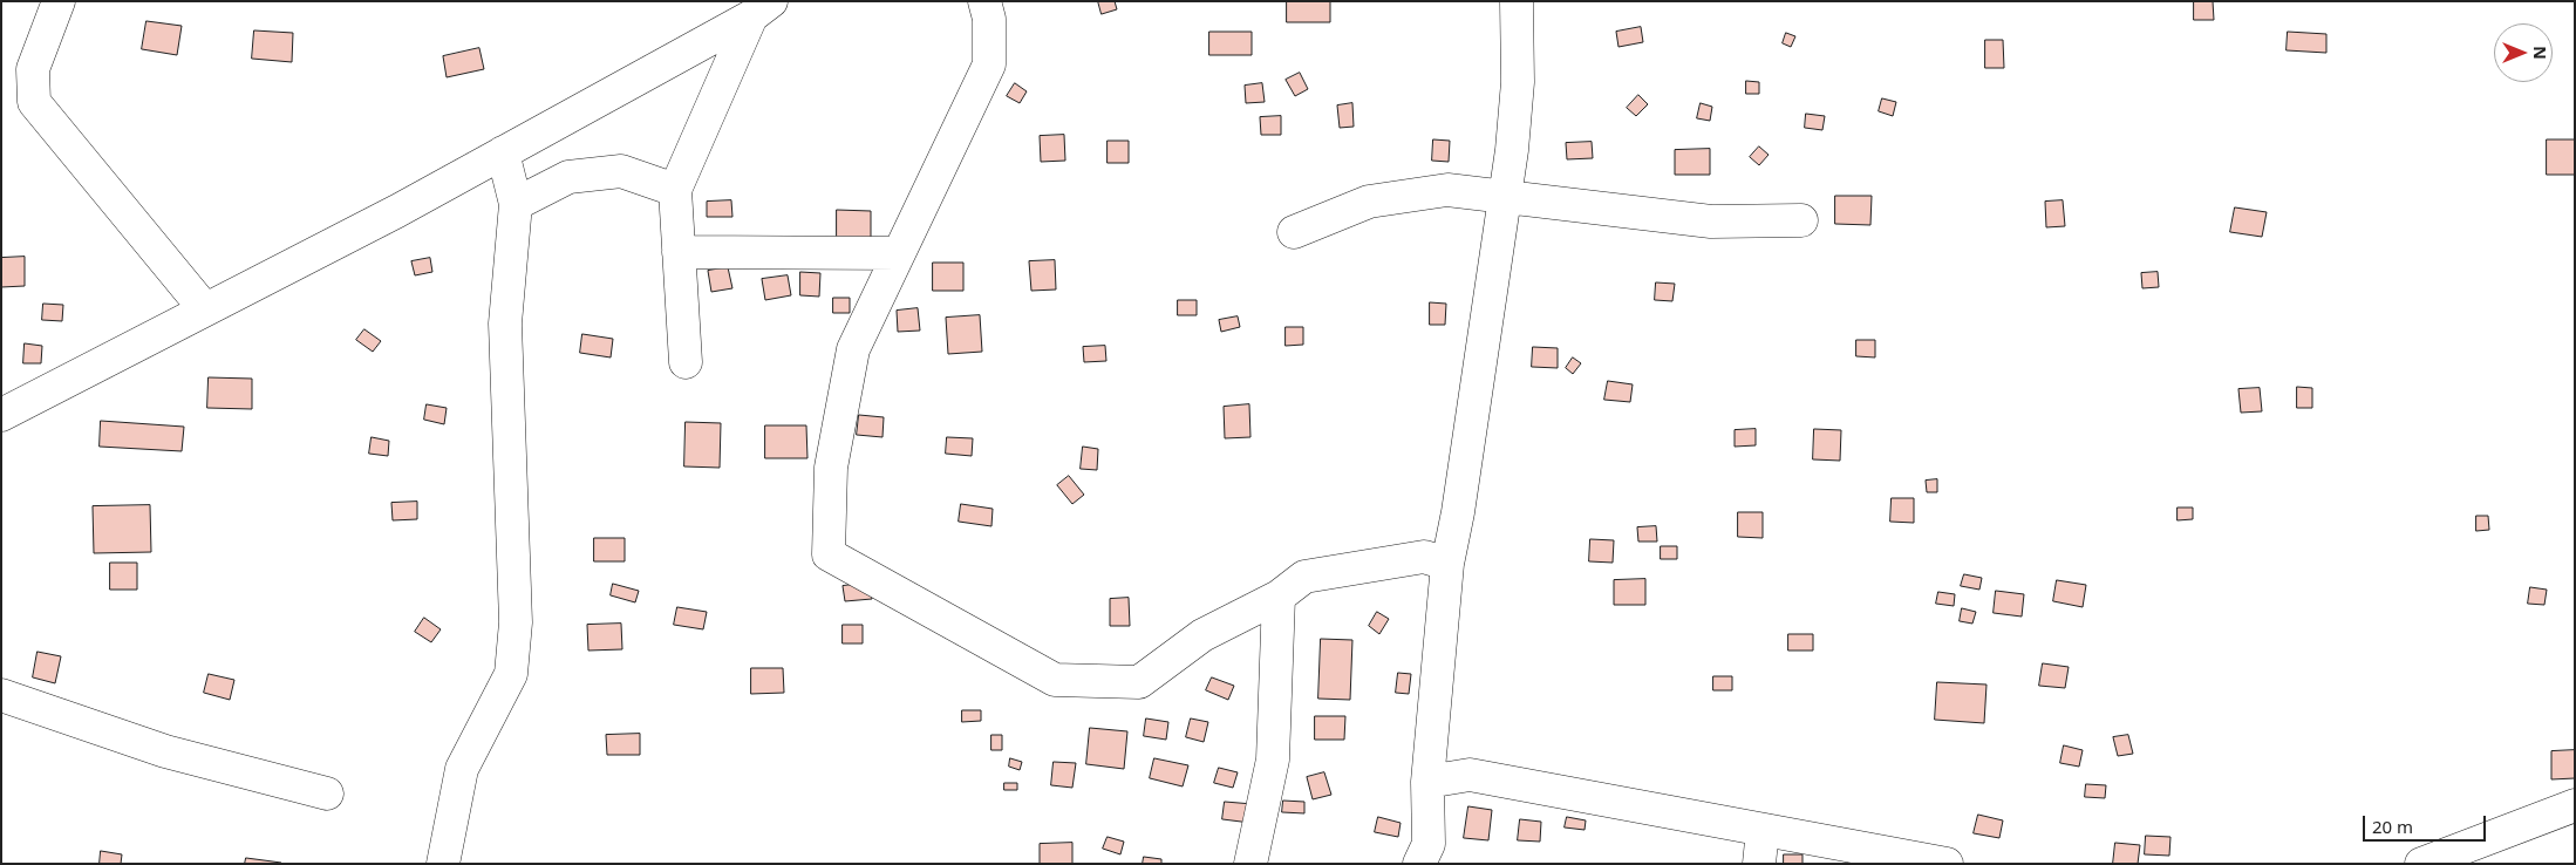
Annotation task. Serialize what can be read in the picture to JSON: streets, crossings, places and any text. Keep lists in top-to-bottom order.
{
  "scale_bar": "20 m",
  "north": "right"
}
